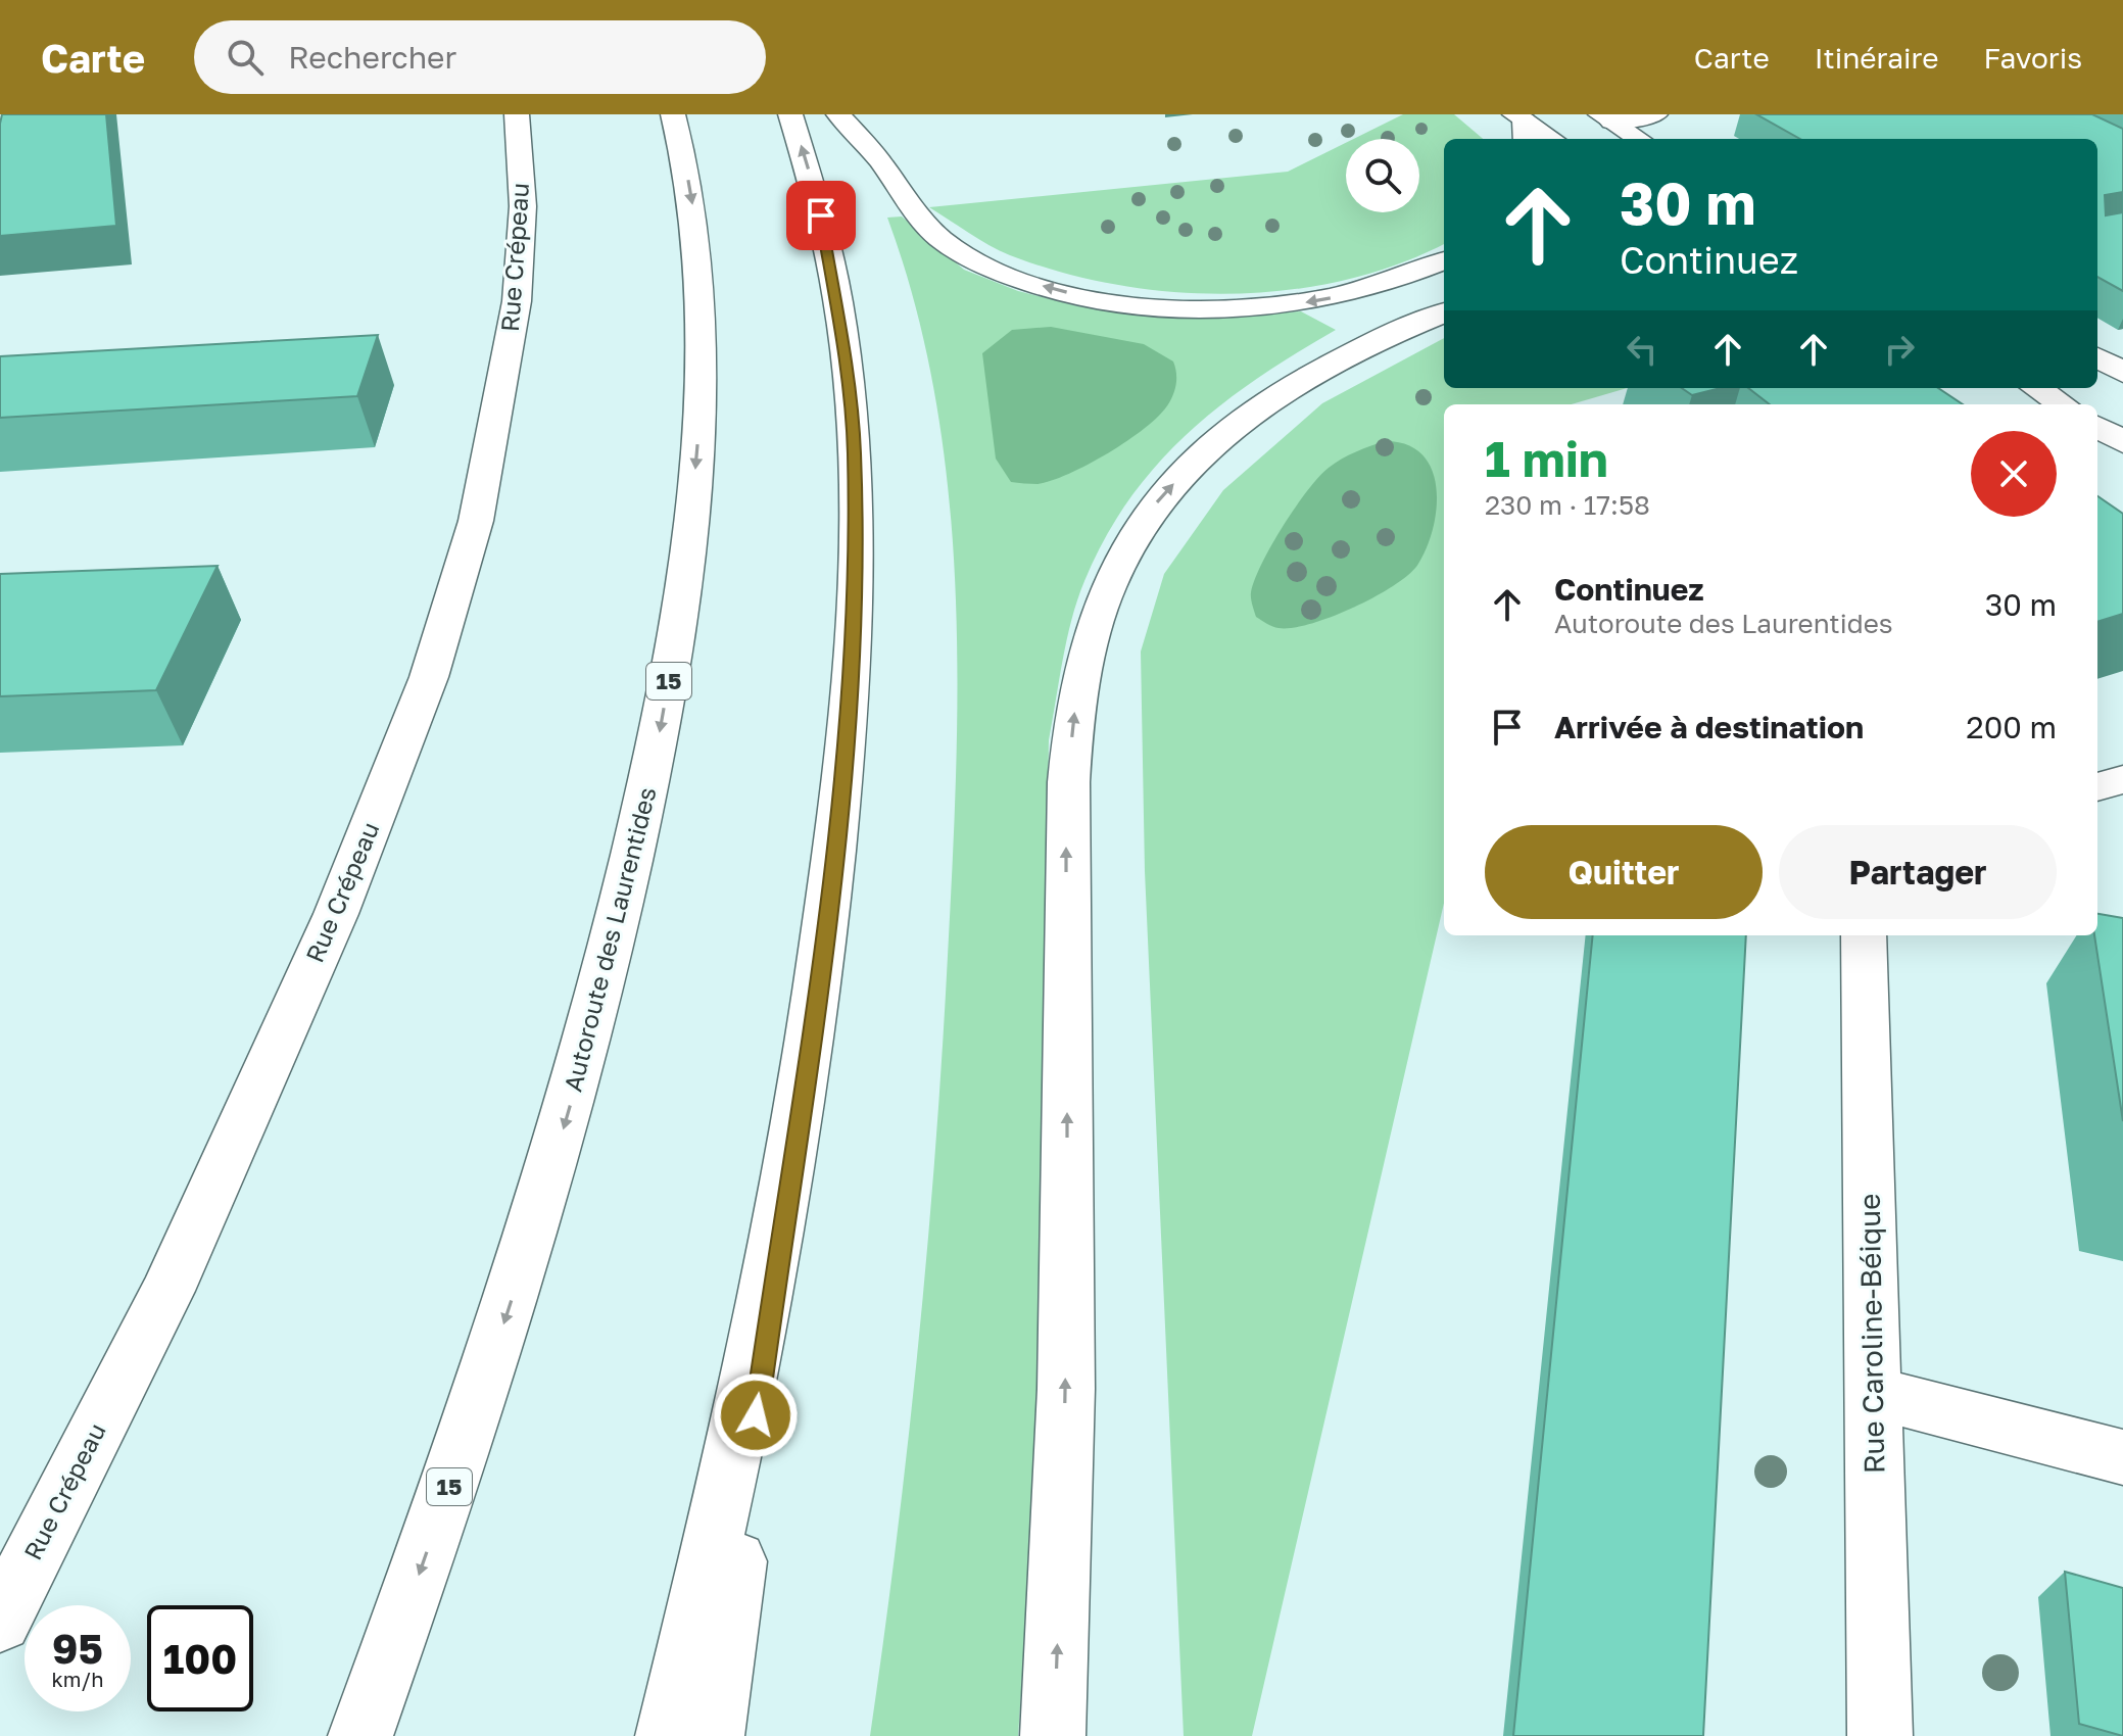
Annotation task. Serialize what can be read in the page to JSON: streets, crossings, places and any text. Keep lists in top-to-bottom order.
{
  "streets": {
    "main road": [
      "Rue Crépeau",
      "15",
      "Autoroute des Laurentides",
      "Rue Caroline-Béique"
    ]
  },
  "page": {
    "header": "Carte",
    "search": "Rechercher",
    "nav": ["Carte", "Itinéraire", "Favoris"],
    "turn": ["30 m", "Continuez"],
    "heading": ["1 min", "230 m · 17:58"],
    "list": [
      {
        "name": "Continuez",
        "note": "Autoroute des Laurentides",
        "value": "30 m"
      },
      {
        "name": "Arrivée à destination",
        "value": "200 m"
      }
    ],
    "buttons": ["Quitter", "Partager"],
    "speed": "95 km/h",
    "limit": "100"
  }
}
